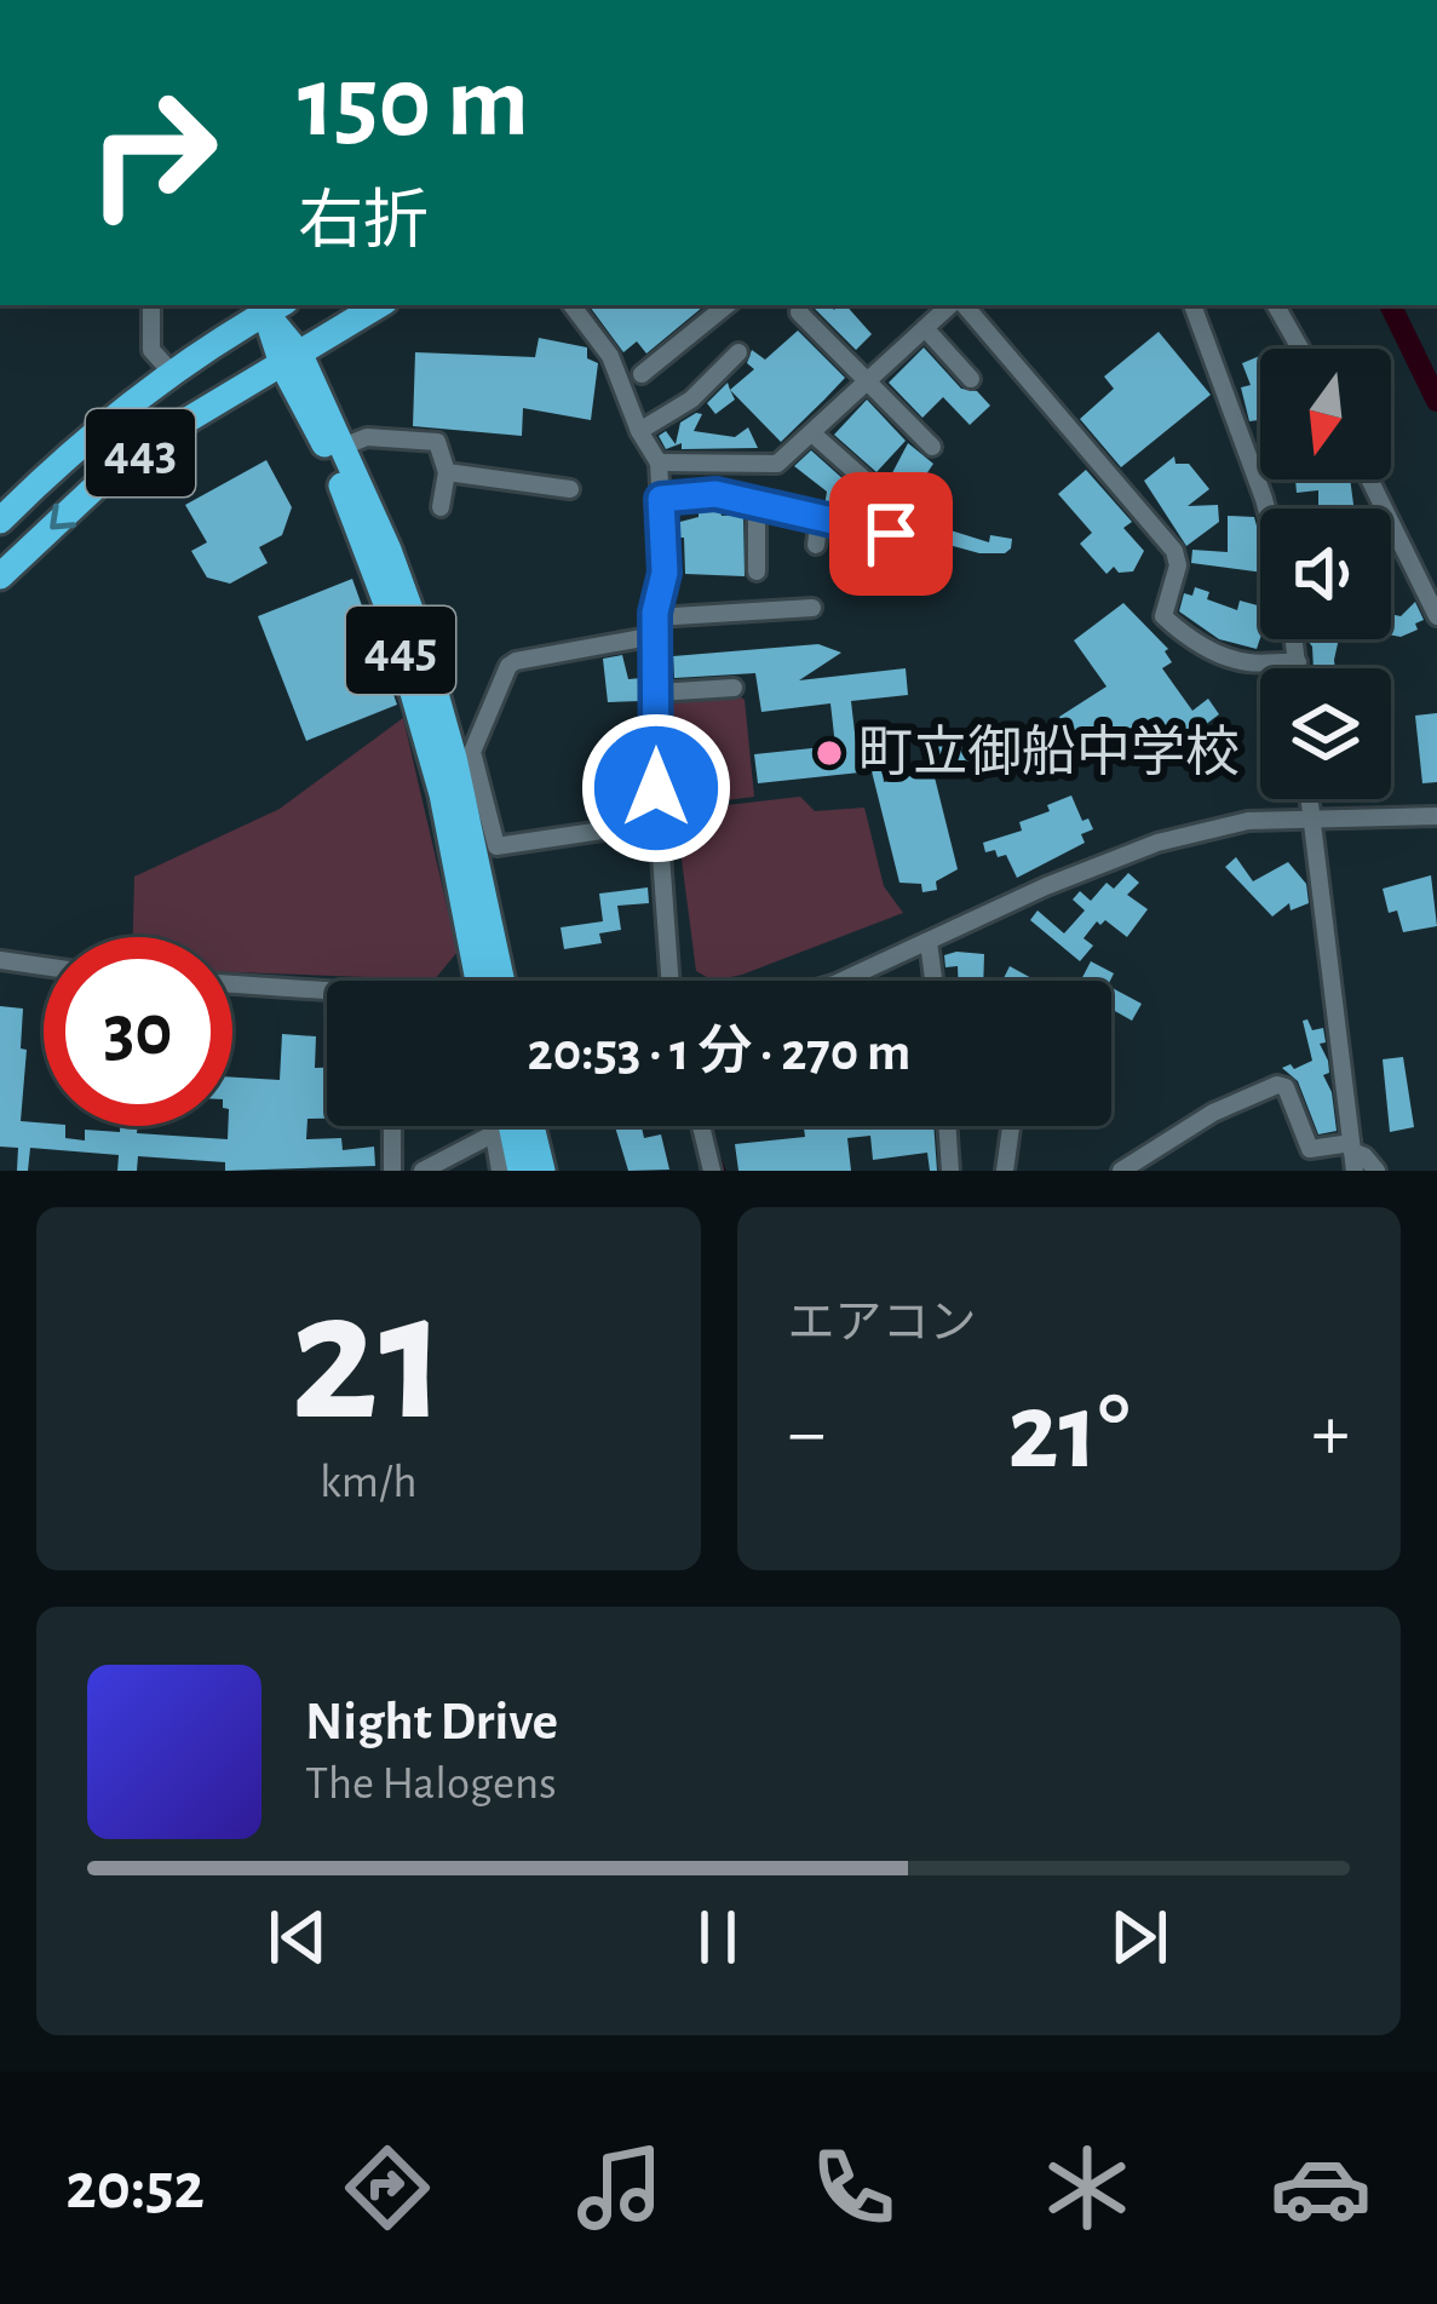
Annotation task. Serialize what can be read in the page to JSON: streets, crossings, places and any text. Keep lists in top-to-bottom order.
{
  "streets": {
    "highway": ["443", "445"]
  },
  "crossings": [
    ["443", "445"]
  ],
  "places": ["町立御船中学校"],
  "north": "bottom",
  "page": {
    "turn": ["150 m", "右折"],
    "limit": "30",
    "trip": "20:53 · 1 分 · 270 m",
    "tile": [
      ["21", "km/h"],
      "エアコン"
    ],
    "heat": ["−", "21°", "+"],
    "song": ["Night Drive", "The Halogens"],
    "tabs": "20:52"
  }
}
